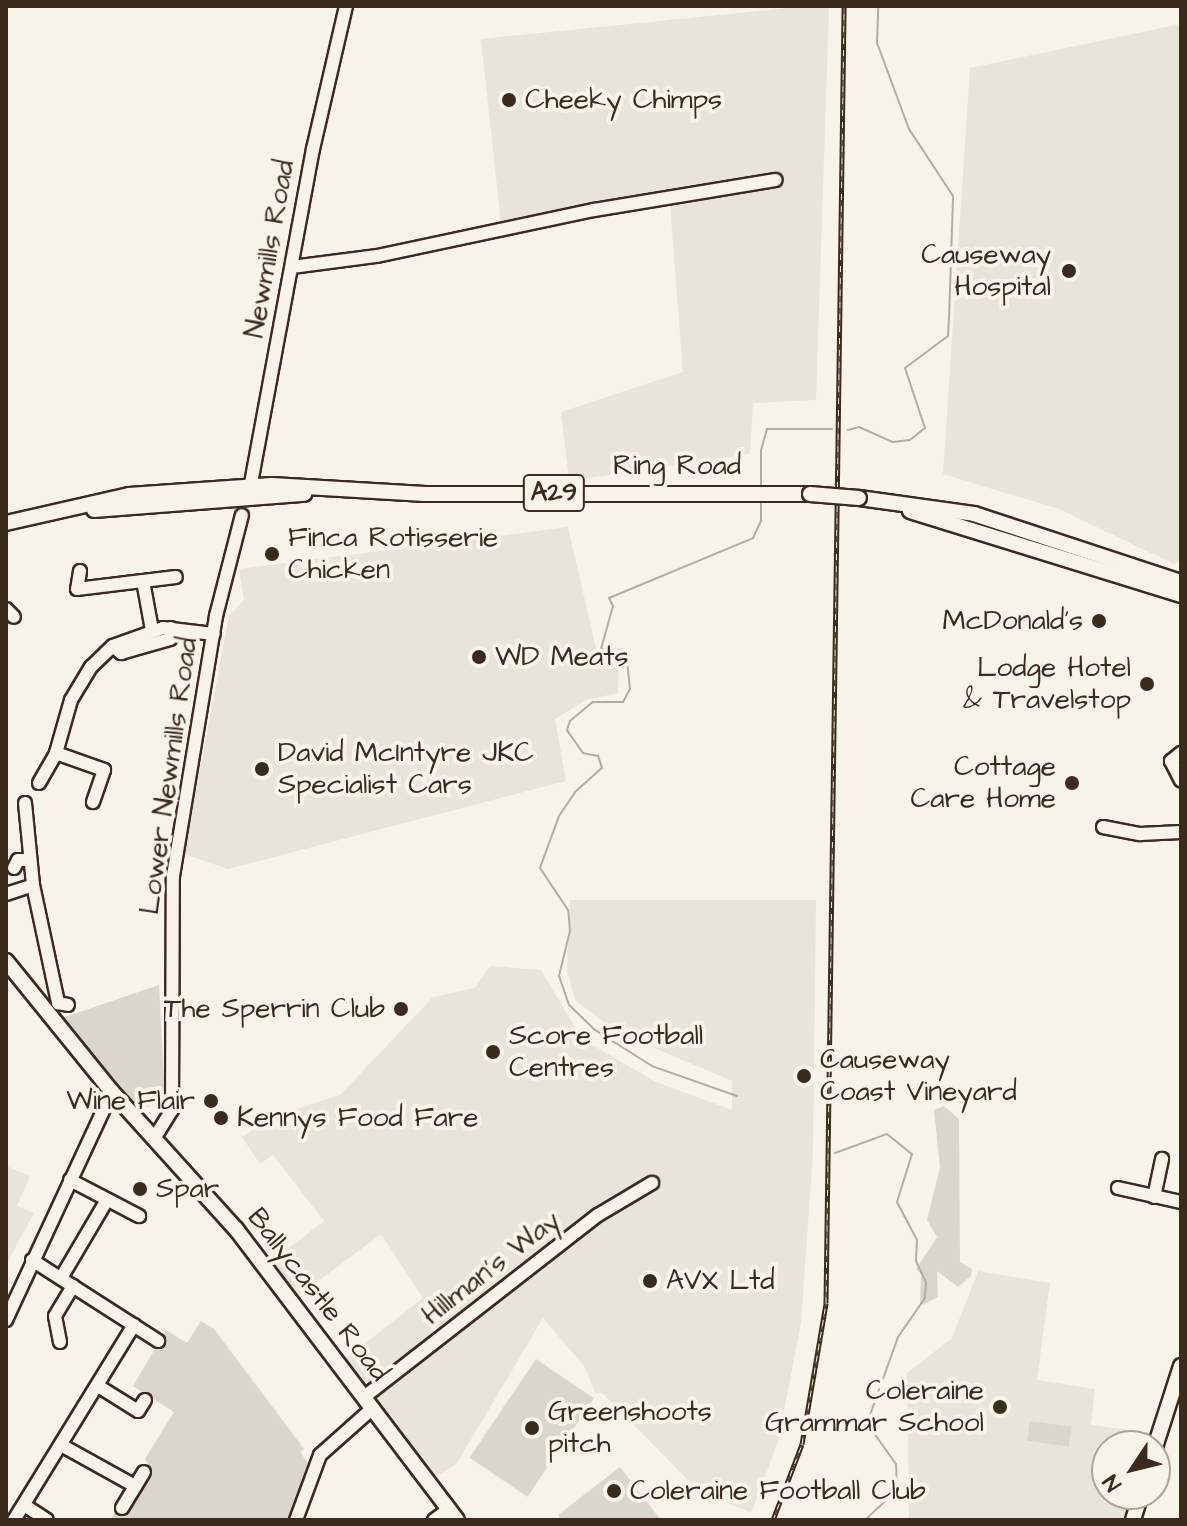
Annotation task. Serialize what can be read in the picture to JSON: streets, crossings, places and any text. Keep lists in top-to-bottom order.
{
  "streets": {
    "main road": ["Ring Road", "A29", "Ballycastle Road"],
    "street": ["Newmills Road", "Lower Newmills Road", "Hillman's Way"]
  },
  "crossings": [
    ["Newmills Road", "Ring Road"],
    ["Newmills Road", "Lower Newmills Road"],
    ["Ring Road", "Lower Newmills Road"],
    ["Lower Newmills Road", "Ballycastle Road"],
    ["Hillman's Way", "Ballycastle Road"]
  ],
  "places": [
    "Cheeky Chimps",
    "Causeway Hospital",
    "Finca Rotisserie Chicken",
    "McDonald's",
    "WD Meats",
    "Lodge Hotel & Travelstop",
    "David McIntyre JKC Specialist Cars",
    "Cottage Care Home",
    "The Sperrin Club",
    "Score Football Centres",
    "Causeway Coast Vineyard",
    "Wine Flair",
    "Kennys Food Fare",
    "Spar",
    "AVX Ltd",
    "Coleraine Grammar School",
    "Greenshoots pitch",
    "Coleraine Football Club"
  ],
  "north": "bottom left"
}
